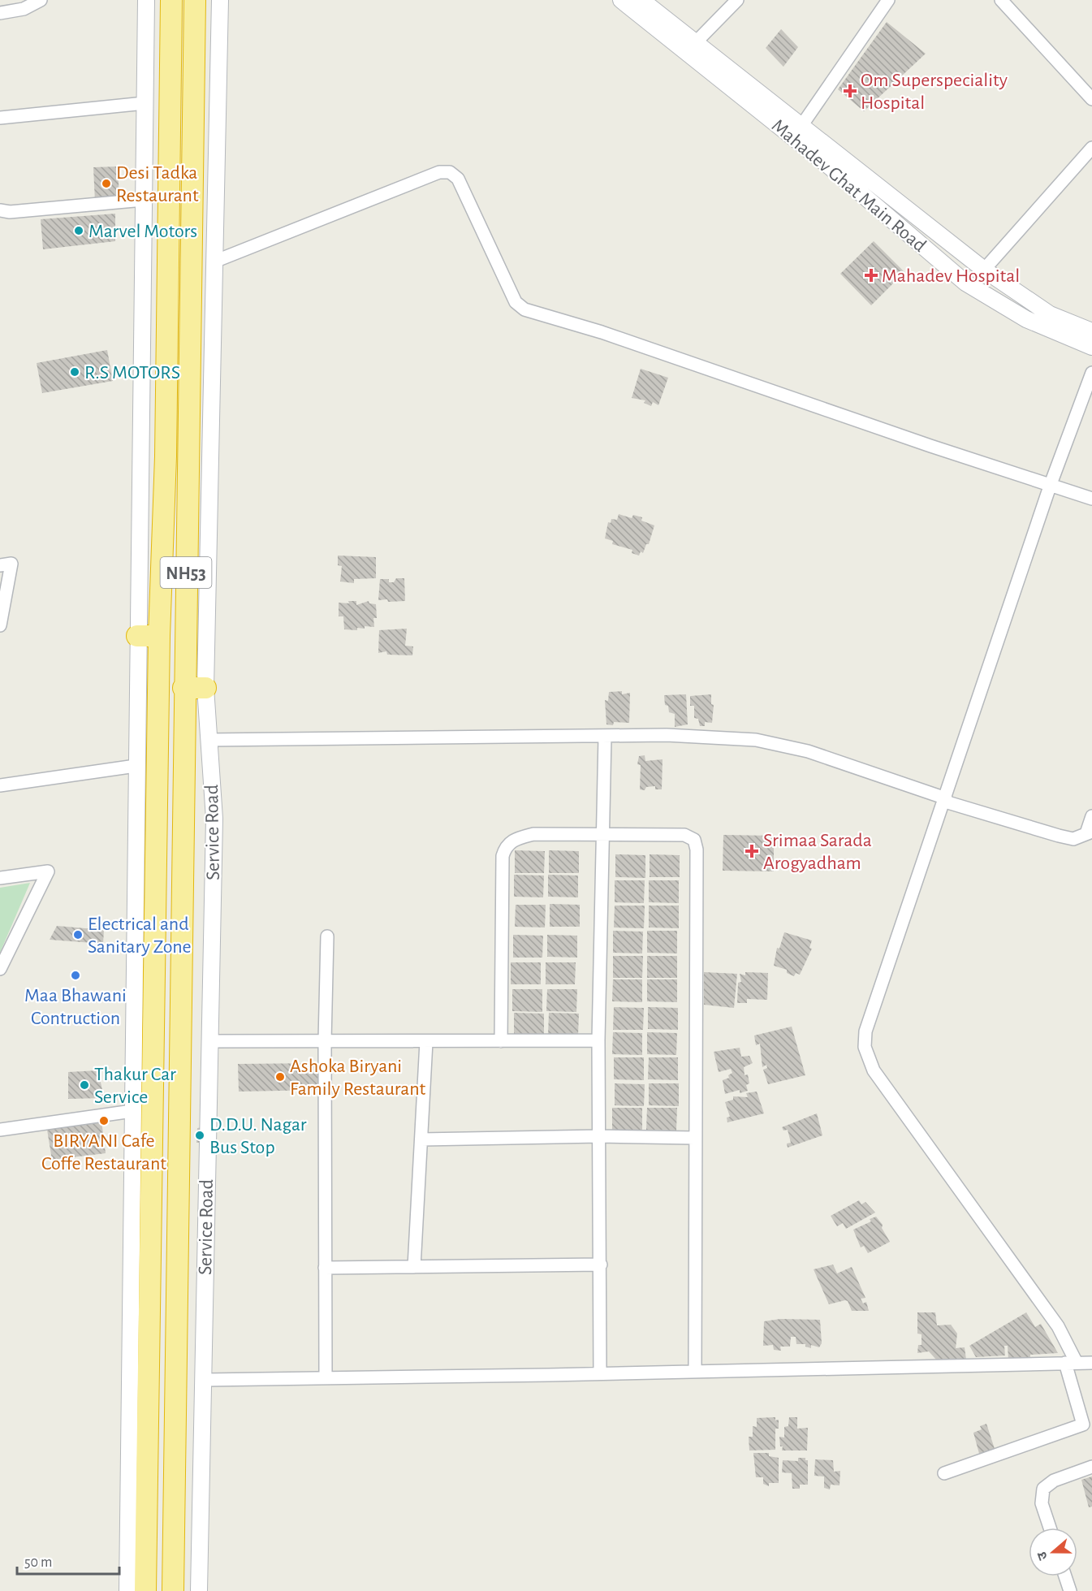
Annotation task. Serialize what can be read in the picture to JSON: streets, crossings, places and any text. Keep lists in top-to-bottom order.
{
  "streets": {
    "highway": ["NH53"],
    "street": ["Mahadev Ghat Main Road", "Service Road"]
  },
  "places": {
    "health": ["Om Superspeciality Hospital", "Mahadev Hospital", "Srimaa Sarada Arogyadham"],
    "other": [
      "Desi Tadka Restaurant",
      "Marvel Motors",
      "R.S MOTORS",
      "Electrical and Sanitary Zone",
      "Maa Bhawani Contruction",
      "Ashoka Biryani Family Restaurant",
      "Thakur Car Service",
      "BIRYANI Cafe Coffe Restaurant",
      "D.D.U. Nagar Bus Stop"
    ]
  },
  "scale_bar": "50 m",
  "north": "left"
}
